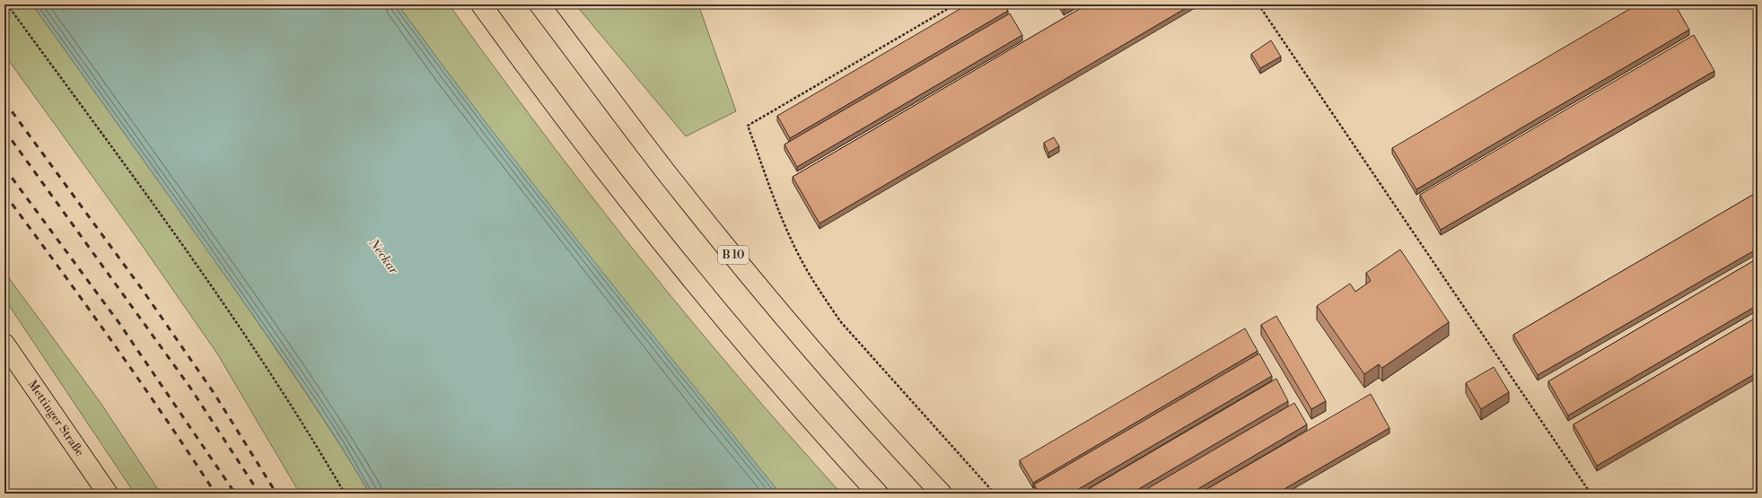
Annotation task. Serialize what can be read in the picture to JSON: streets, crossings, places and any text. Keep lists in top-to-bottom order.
{
  "streets": {
    "main road": ["B 10", "Mettinger Straße"]
  },
  "water": ["Neckar"]
}
